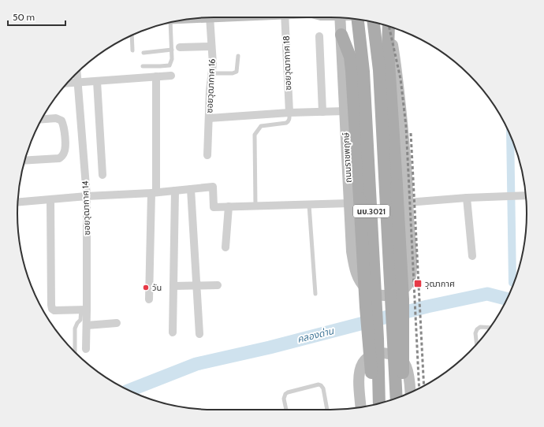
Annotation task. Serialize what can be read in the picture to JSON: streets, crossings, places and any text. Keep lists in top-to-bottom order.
{
  "streets": {
    "main road": ["ถนนราชพฤกษ์", "นบ.3021"],
    "street": ["ซอยวุฒากาศ 18", "ซอยวุฒากาศ 16", "ซอยวุฒากาศ 14"]
  },
  "water": ["คลองด่าน"],
  "places": {
    "transit": ["วุฒากาศ"],
    "other": ["วัน"]
  },
  "scale_bar": "50 m"
}
